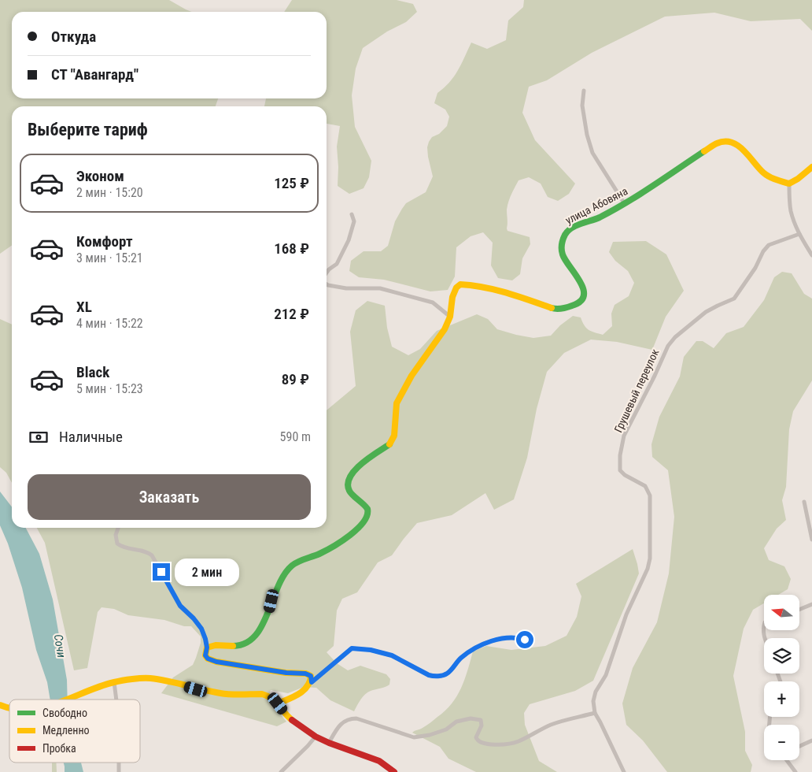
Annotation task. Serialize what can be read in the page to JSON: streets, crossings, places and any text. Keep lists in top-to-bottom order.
{
  "streets": {
    "street": ["улица Абовяна", "Грушевый переулок"]
  },
  "water": ["Сочи"],
  "legend": ["Свободно", "Медленно", "Пробка"],
  "north": "left",
  "page": {
    "banner": ["Откуда", "СТ \"Авангард\""],
    "heading": "Выберите тариф",
    "list": [
      {
        "name": "Эконом",
        "note": "2 мин · 15:20",
        "value": "125 ₽"
      },
      {
        "name": "Комфорт",
        "note": "3 мин · 15:21",
        "value": "168 ₽"
      },
      {
        "name": "XL",
        "note": "4 мин · 15:22",
        "value": "212 ₽"
      },
      {
        "name": "Black",
        "note": "5 мин · 15:23",
        "value": "89 ₽"
      }
    ],
    "pay": ["Наличные", "590 m"],
    "buttons": "Заказать",
    "bubble": "2 мин",
    "map_buttons": ["+", "−"]
  }
}
